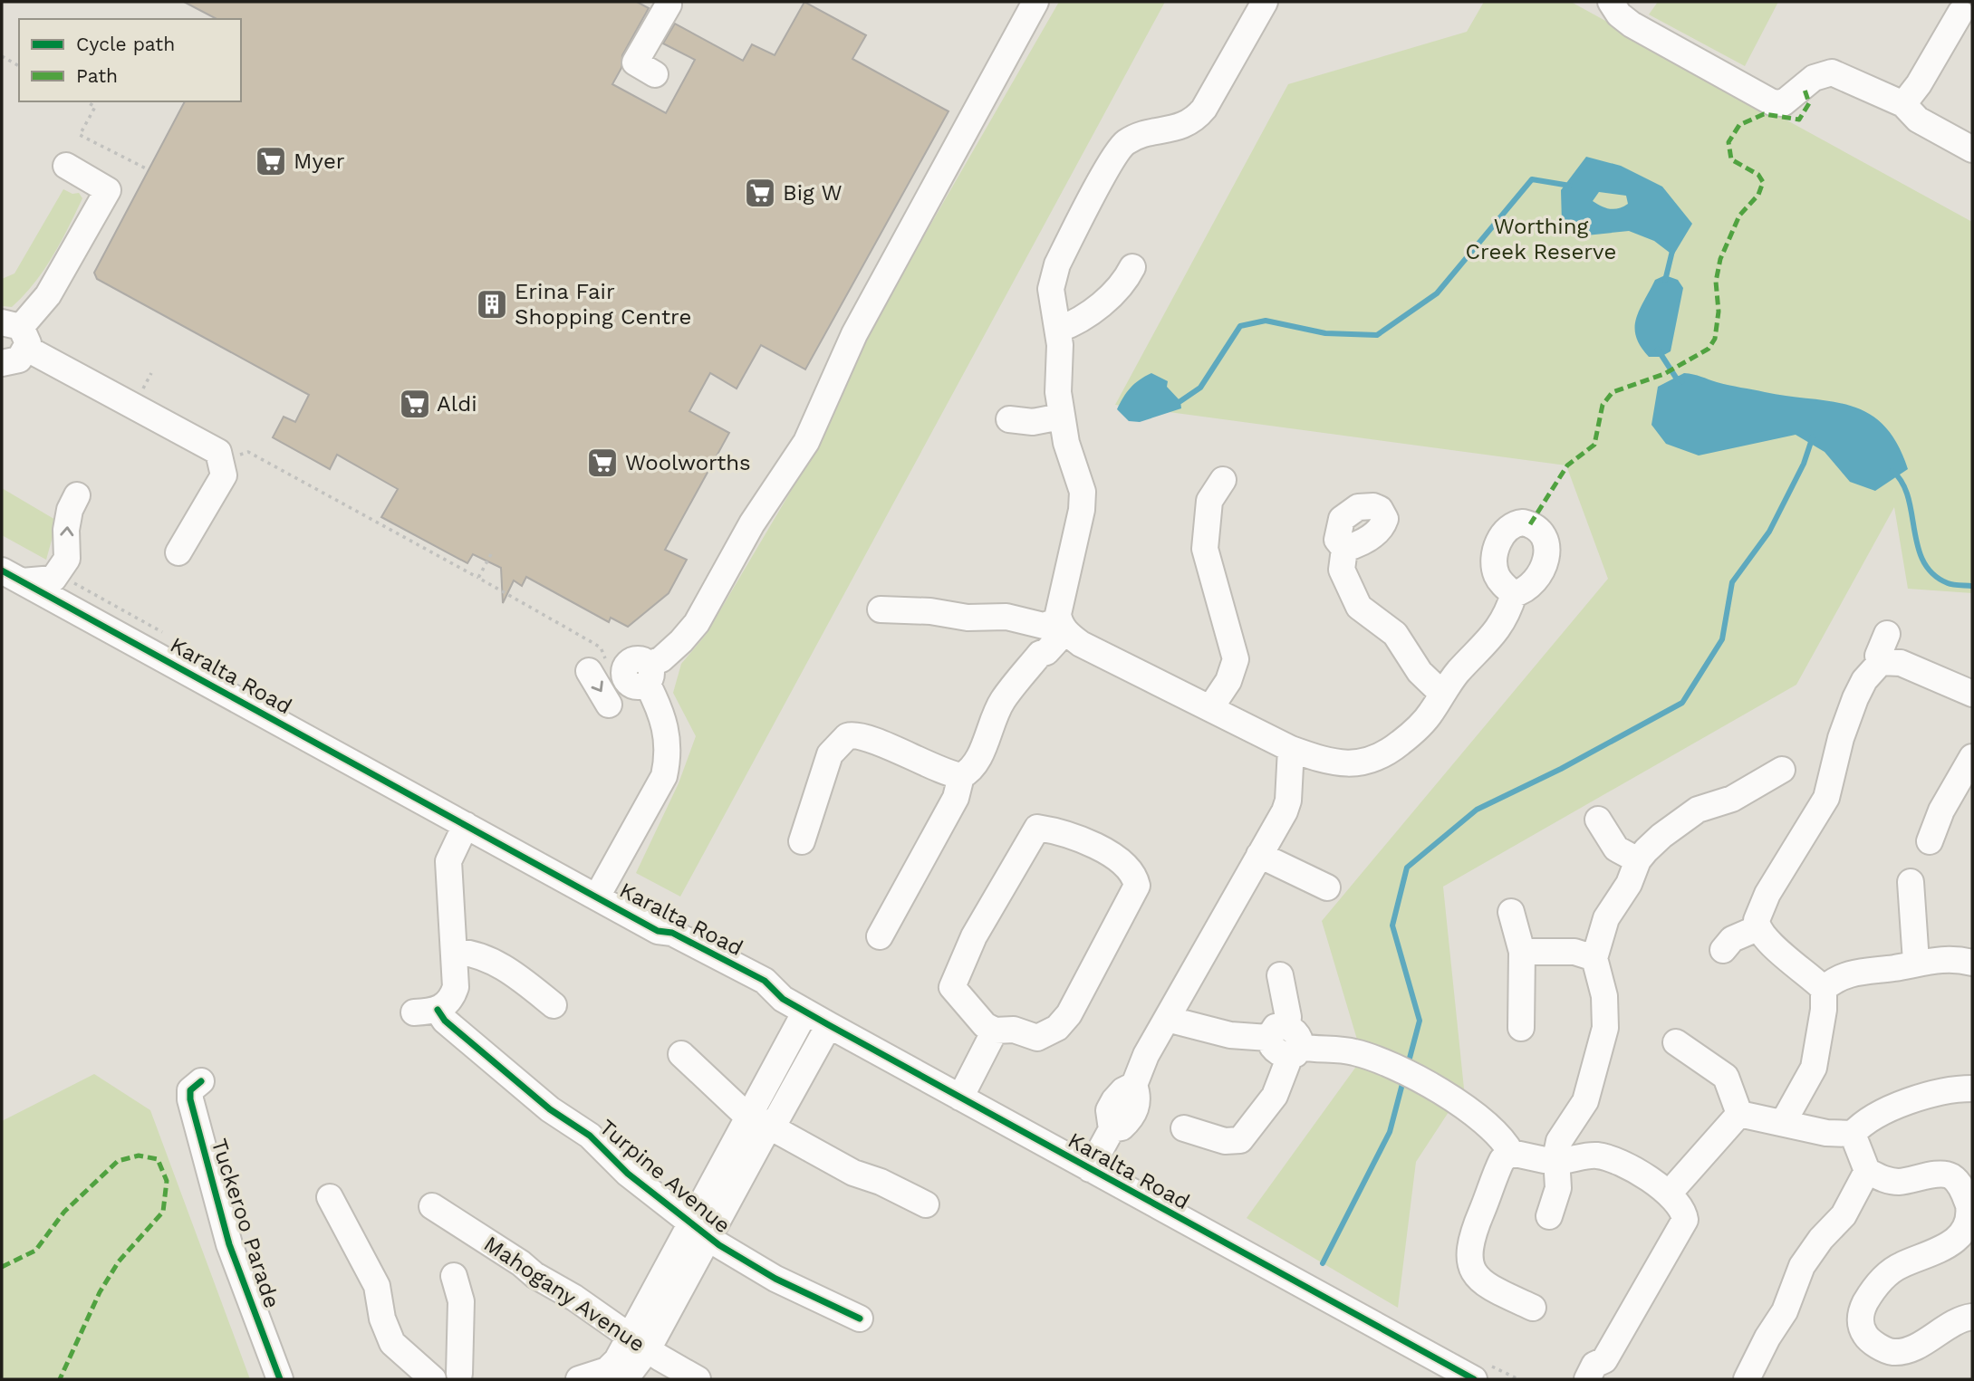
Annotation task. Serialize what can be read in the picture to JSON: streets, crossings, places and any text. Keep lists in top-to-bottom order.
{
  "streets": {
    "street": [
      "Karalta Road",
      "Turpine Avenue",
      "Tuckeroo Parade",
      "Mahogany Avenue"
    ]
  },
  "parks": ["Worthing Creek Reserve"],
  "places": {
    "supermarket": [
      "Myer",
      "Big W",
      "Aldi",
      "Woolworths"
    ],
    "building": ["Erina Fair Shopping Centre"]
  },
  "legend": ["Cycle path", "Path"]
}
